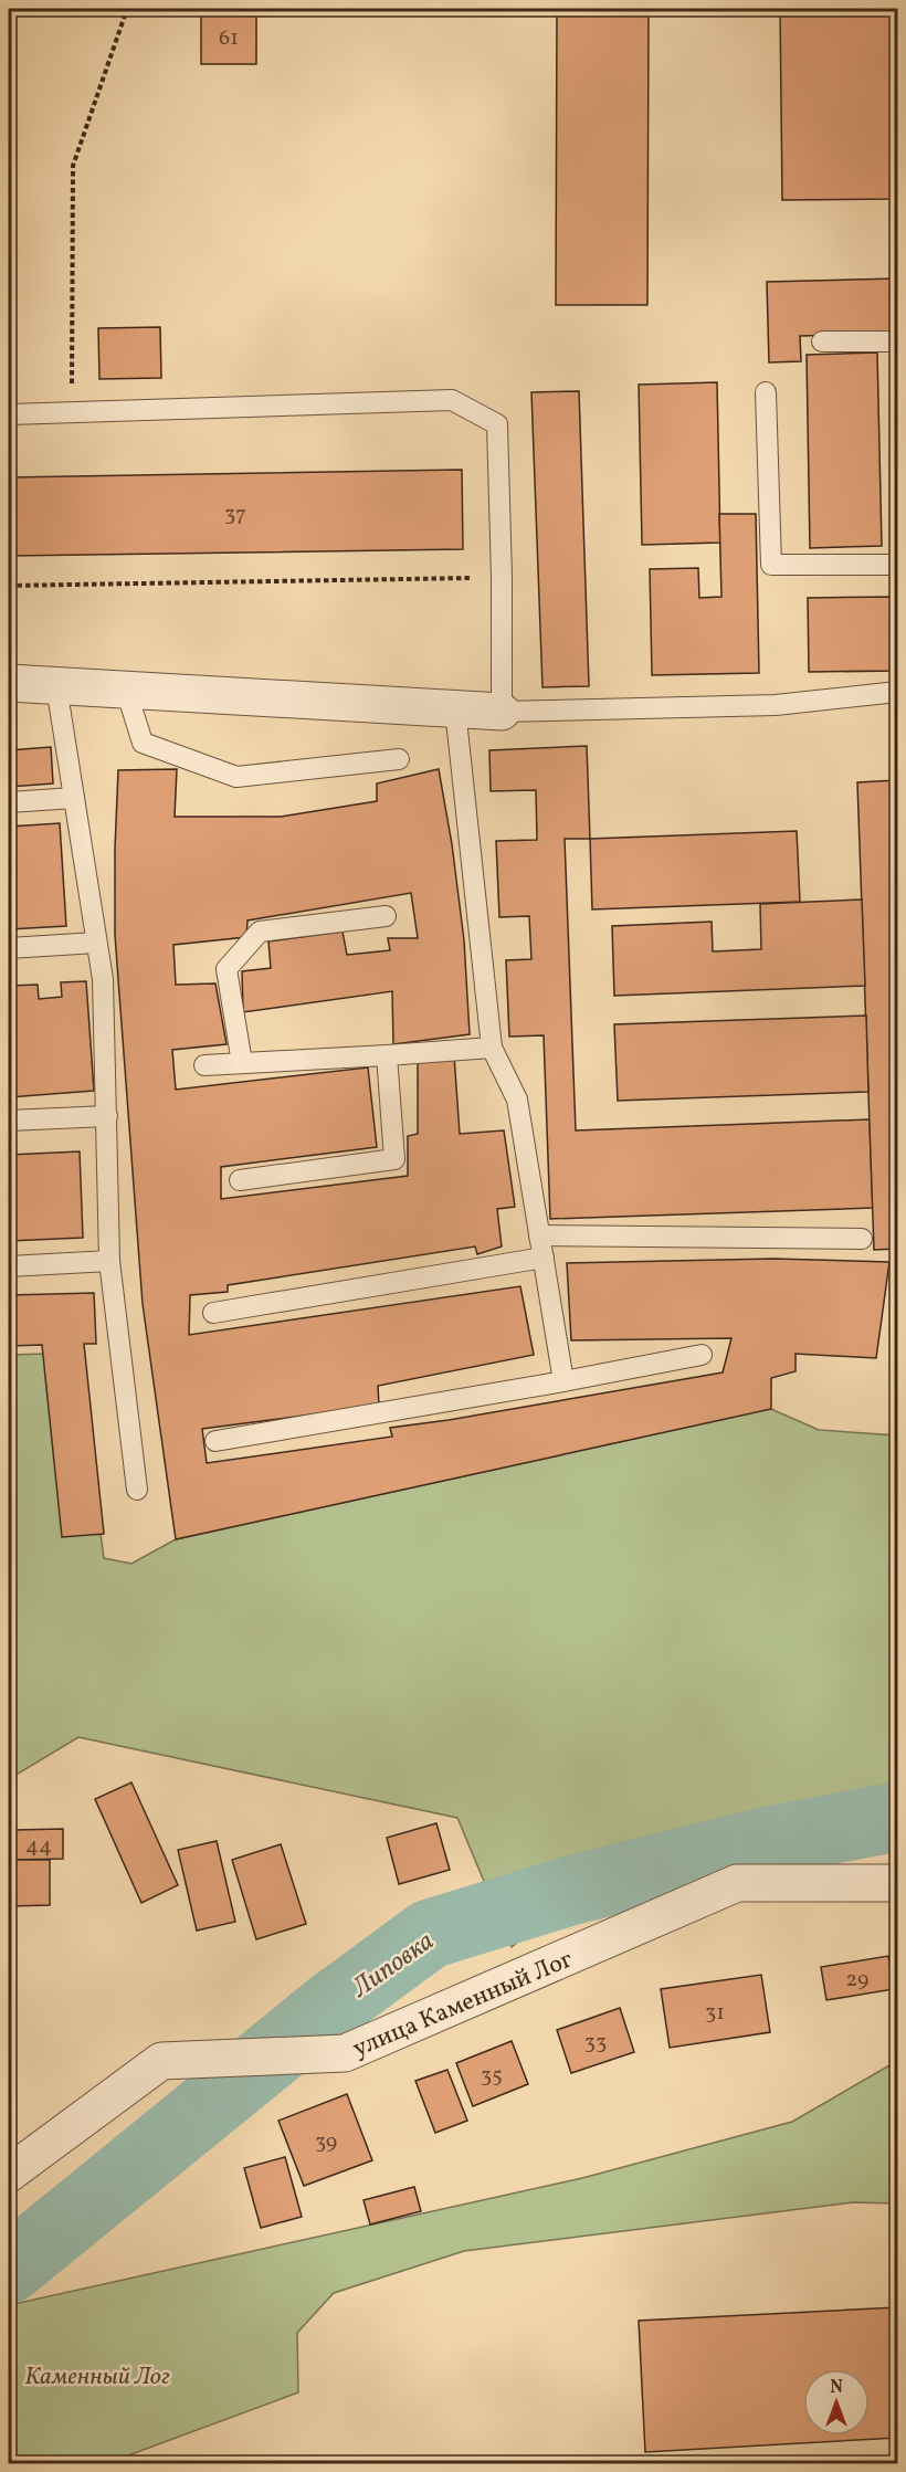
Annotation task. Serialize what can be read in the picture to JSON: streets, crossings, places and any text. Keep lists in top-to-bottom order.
{
  "streets": {
    "street": ["улица Каменный Лог"]
  },
  "water": ["Липовка"],
  "parks": ["Каменный Лог"],
  "house_numbers": [
    "61",
    "37",
    "44",
    "29",
    "31",
    "33",
    "35",
    "39"
  ],
  "north": "top"
}
